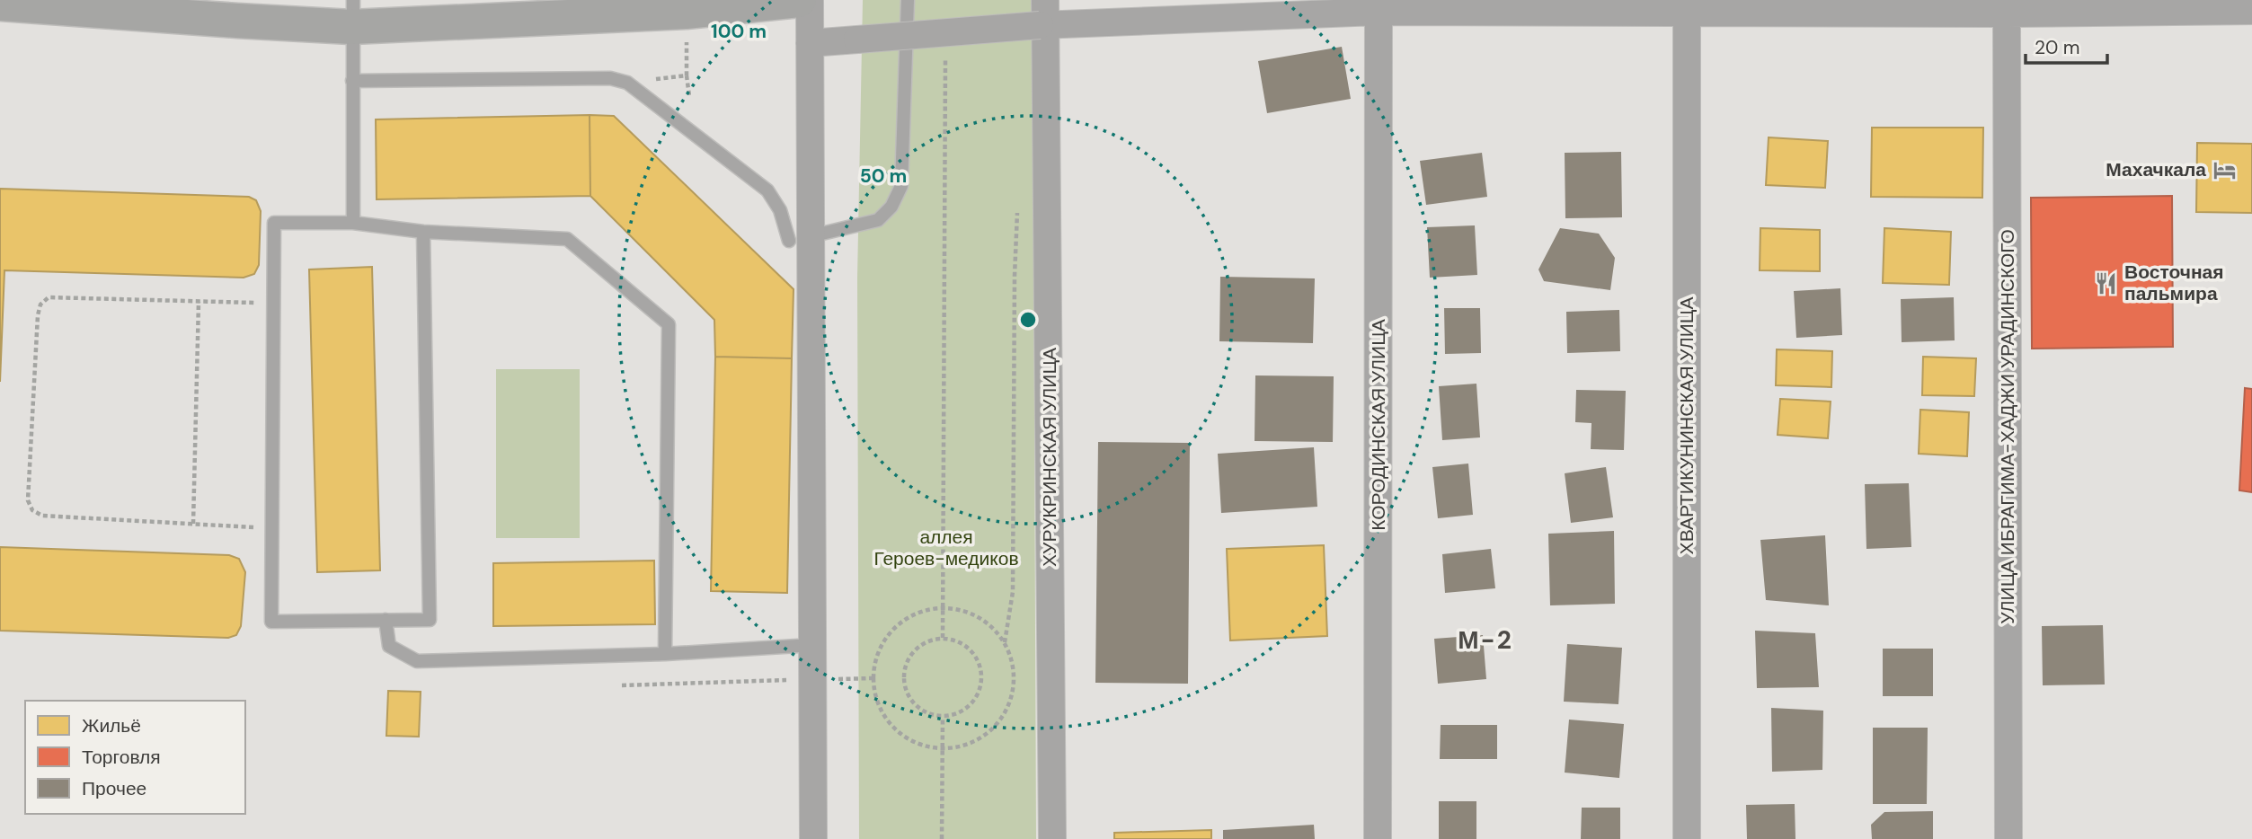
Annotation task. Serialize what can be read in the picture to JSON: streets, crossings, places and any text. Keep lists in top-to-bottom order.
{
  "streets": {
    "street": [
      "КОРОДИНСКАЯ УЛИЦА",
      "ХВАРТИКУНИНСКАЯ УЛИЦА",
      "УЛИЦА ИБРАГИМА-ХАДЖИ УРАДИНСКОГО",
      "ХУРУКРИНСКАЯ УЛИЦА"
    ]
  },
  "districts": ["М-2"],
  "parks": ["аллея Героев-медиков"],
  "places": {
    "hotel": ["Махачкала"],
    "restaurant": ["Восточная пальмира"]
  },
  "legend": ["Жильё", "Торговля", "Прочее"],
  "scale_bar": "20 m",
  "rings": ["100 m", "50 m"]
}
